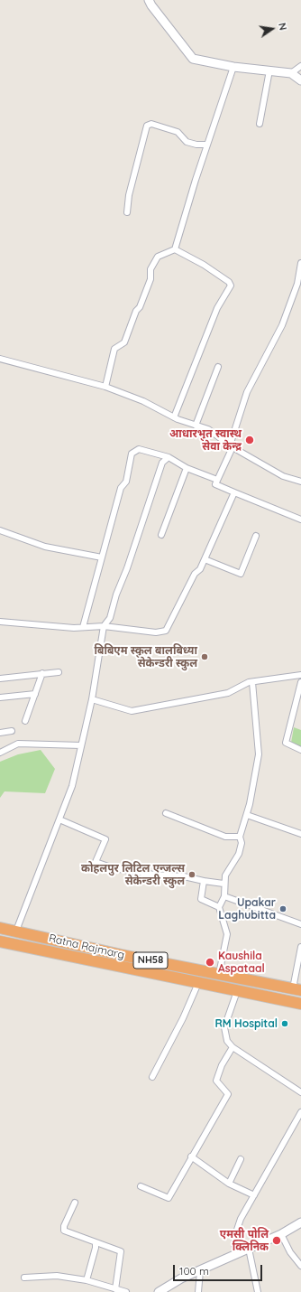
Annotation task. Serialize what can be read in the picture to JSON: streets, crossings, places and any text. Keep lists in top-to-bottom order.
{
  "streets": {
    "highway": ["Ratna Rajmarg", "NH58"]
  },
  "places": [
    "आधारभुत स्वास्थ सेवा केन्द्र",
    "बिबिएम स्कुल बालबिध्या सेकेन्डरी स्कुल",
    "कोहलपुर लिटिल एन्जल्स सेकेन्डरी स्कुल",
    "Upakar Laghubitta",
    "Kaushila Aspataal",
    "RM Hospital",
    "एमसी पोलि क्लिनिक"
  ],
  "scale_bar": "100 m",
  "north": "right"
}
